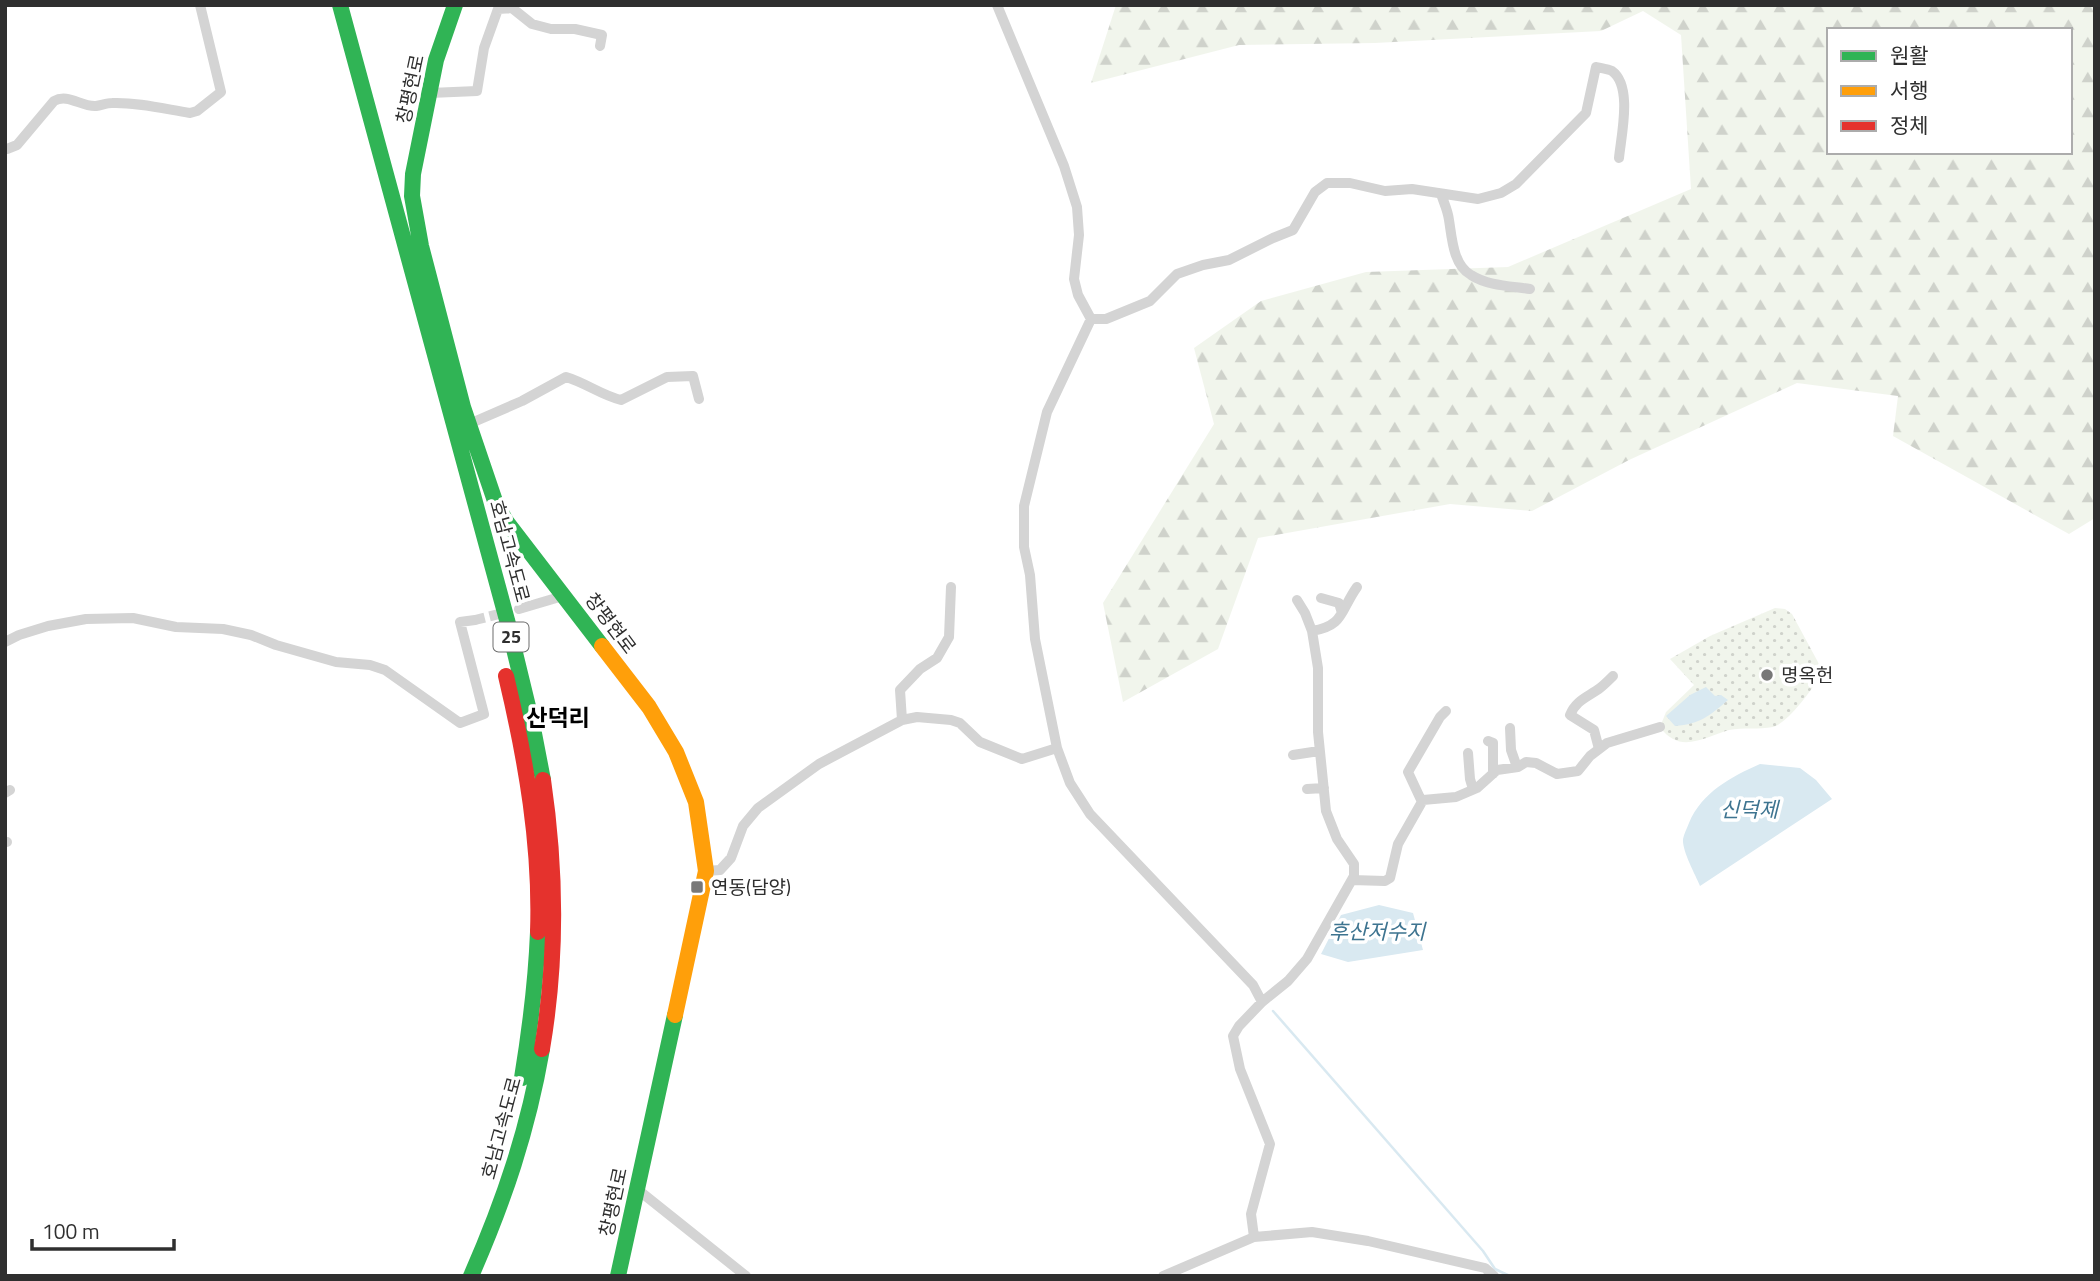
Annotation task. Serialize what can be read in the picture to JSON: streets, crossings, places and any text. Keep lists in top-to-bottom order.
{
  "streets": {
    "main road": ["창평현로", "호남고속도로", "25"]
  },
  "districts": ["산덕리"],
  "water": ["신덕제", "후산저수지"],
  "places": {
    "other": ["명옥헌"],
    "transit": ["연동(담양)"]
  },
  "legend": ["원활", "서행", "정체"],
  "scale_bar": "100 m"
}
